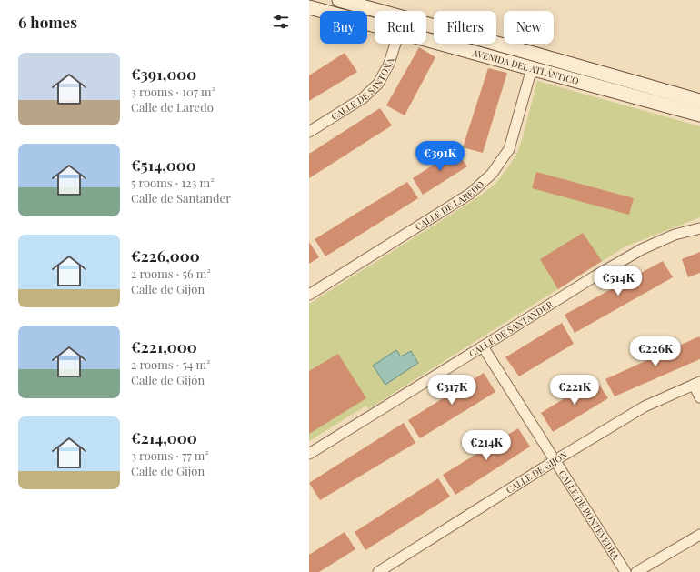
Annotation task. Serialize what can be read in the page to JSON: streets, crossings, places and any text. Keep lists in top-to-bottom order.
{
  "streets": {
    "street": [
      "AVENIDA DEL ATLÁNTICO",
      "CALLE DE SANTOÑA",
      "CALLE DE LAREDO",
      "CALLE DE SANTANDER",
      "CALLE DE GIJÓN",
      "CALLE DE PONTEVEDRA"
    ]
  },
  "crossings": [
    ["AVENIDA DEL ATLÁNTICO", "CALLE DE LAREDO"],
    ["CALLE DE SANTANDER", "CALLE DE PONTEVEDRA"],
    ["CALLE DE GIJÓN", "CALLE DE PONTEVEDRA"]
  ],
  "page": {
    "heading": "6 homes",
    "chip": [
      "Buy",
      "Rent",
      "Filters",
      "New"
    ],
    "list": [
      {
        "name": "€391,000",
        "note": "3 rooms · 107 m² · Calle de Laredo"
      },
      {
        "name": "€514,000",
        "note": "5 rooms · 123 m² · Calle de Santander"
      },
      {
        "name": "€226,000",
        "note": "2 rooms · 56 m² · Calle de Gijón"
      },
      {
        "name": "€221,000",
        "note": "2 rooms · 54 m² · Calle de Gijón"
      },
      {
        "name": "€214,000",
        "note": "3 rooms · 77 m² · Calle de Gijón"
      }
    ],
    "price": [
      "€391K",
      "€514K",
      "€226K",
      "€317K",
      "€221K",
      "€214K"
    ]
  }
}
